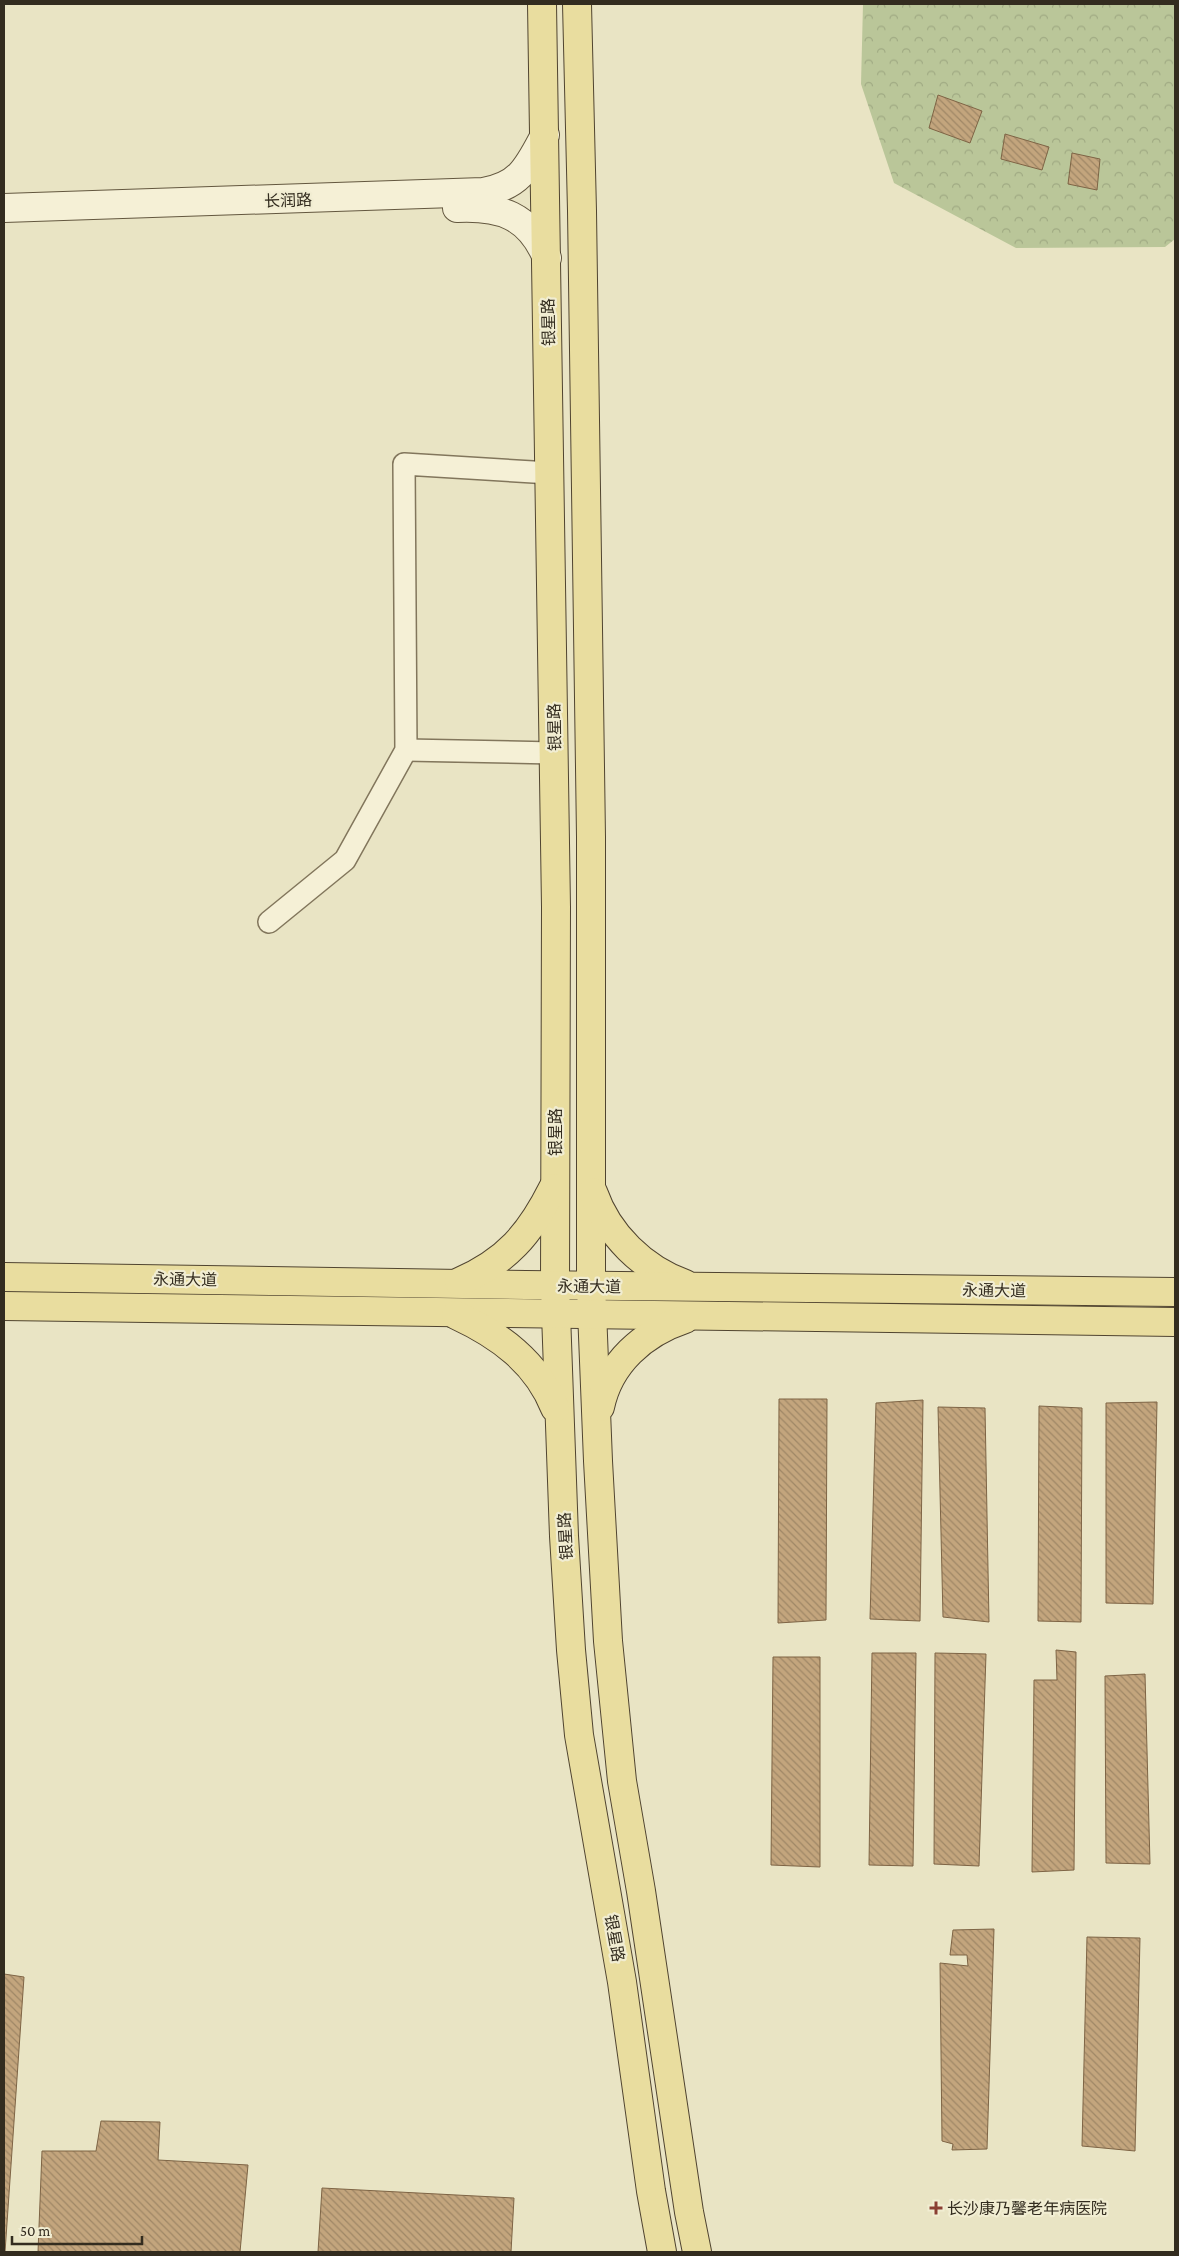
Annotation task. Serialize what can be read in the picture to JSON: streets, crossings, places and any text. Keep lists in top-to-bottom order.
{
  "streets": {
    "main road": ["长润路", "银星路", "永通大道"]
  },
  "crossings": [
    ["长润路", "银星路"],
    ["银星路", "永通大道"]
  ],
  "places": {
    "health": ["长沙康乃馨老年病医院"]
  },
  "scale_bar": "50 m"
}
